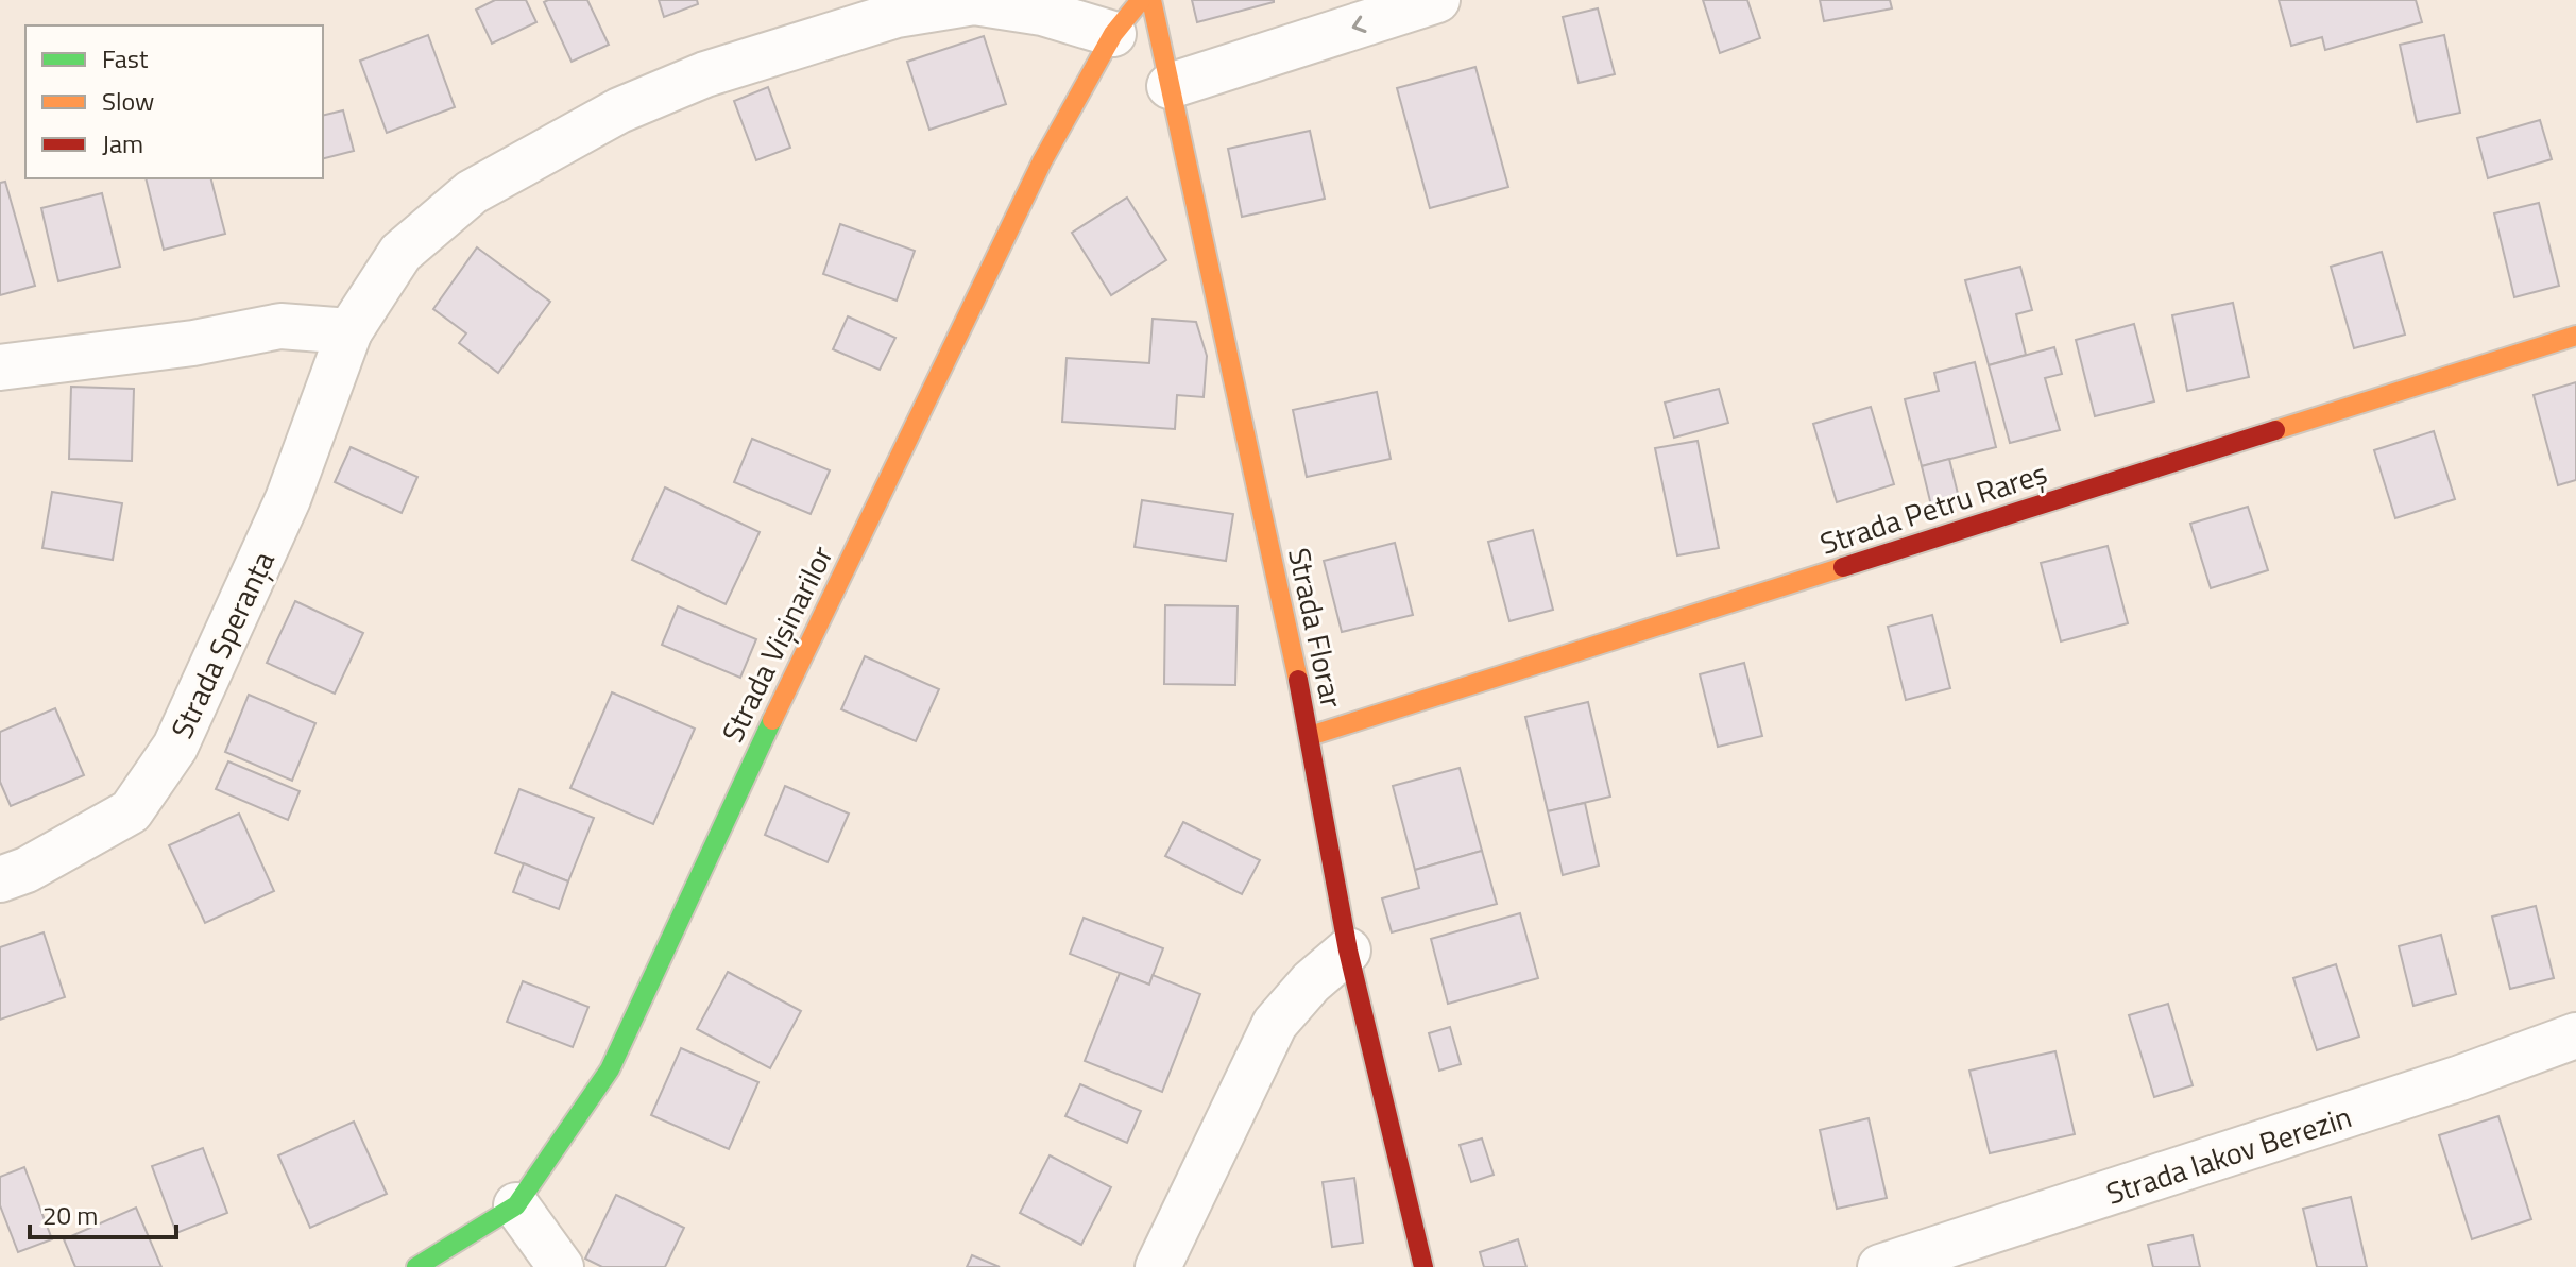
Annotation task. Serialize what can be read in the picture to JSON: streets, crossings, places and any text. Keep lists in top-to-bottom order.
{
  "streets": {
    "street": [
      "Strada Petru Rareș",
      "Strada Florar",
      "Strada Vișinarilor",
      "Strada Speranța",
      "Strada Iakov Berezin"
    ]
  },
  "crossings": [
    ["Strada Petru Rareș", "Strada Florar"],
    ["Strada Vișinarilor", "Strada Speranța"]
  ],
  "legend": ["Fast", "Slow", "Jam"],
  "scale_bar": "20 m"
}
